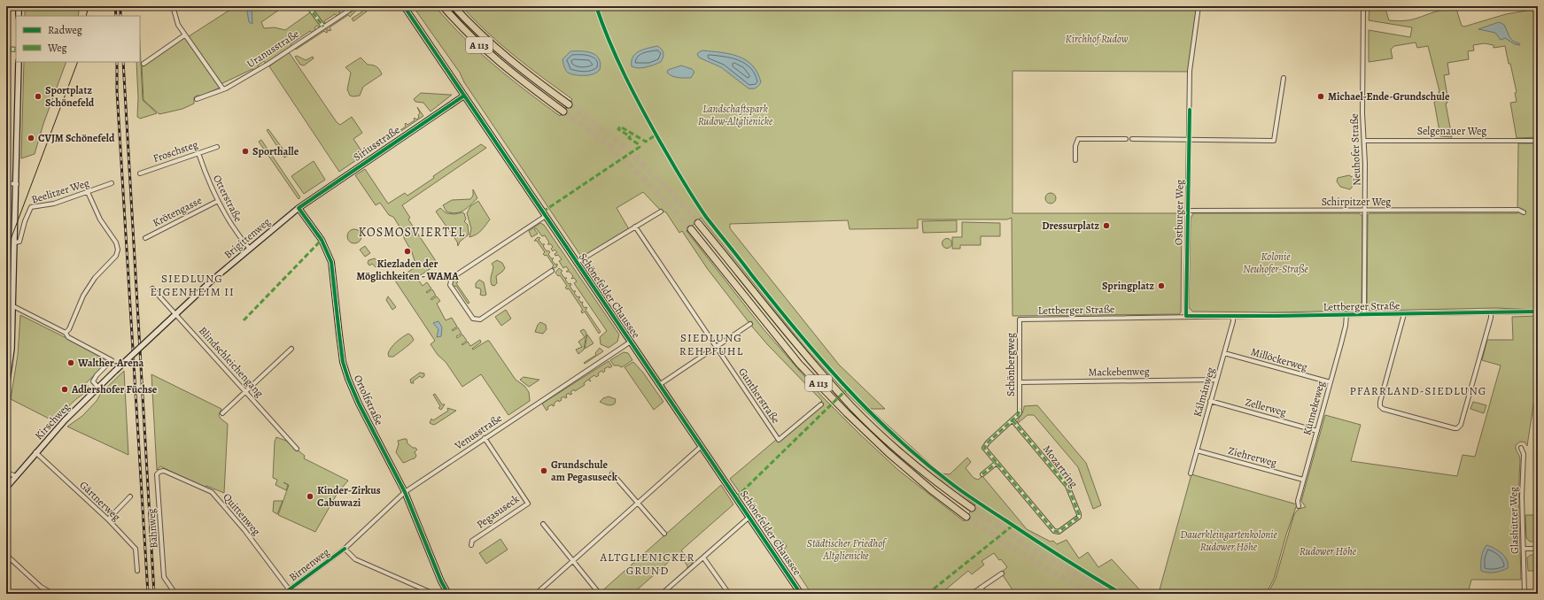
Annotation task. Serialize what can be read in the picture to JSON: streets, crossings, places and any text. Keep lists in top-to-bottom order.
{
  "streets": {
    "highway": ["A 113"],
    "street": [
      "Uranusstraße",
      "Selgenauer Weg",
      "Siriusstraße",
      "Neuhofer Straße",
      "Froschsteg",
      "Beelitzer Weg",
      "Otterstraße",
      "Schirpitzer Weg",
      "Krötengasse",
      "Ostburger Weg",
      "Brigittenweg",
      "Schönefelder Chaussee",
      "Lettberger Straße",
      "Millöckerweg",
      "Blindschleichengang",
      "Schönbergweg",
      "Mackebenweg",
      "Kálmánweg",
      "Guntherstraße",
      "Ortolfstraße",
      "Zellerweg",
      "Künnekeweg",
      "Kirschweg",
      "Venusstraße",
      "Ziehrerweg",
      "Mozartring",
      "Gärtnerweg",
      "Pegasuseck",
      "Quittenweg",
      "Glashütter Weg",
      "Bahnweg",
      "Birnenweg"
    ]
  },
  "crossings": [
    ["Selgenauer Weg", "Neuhofer Straße"],
    ["Siriusstraße", "Brigittenweg"],
    ["Siriusstraße", "Schönefelder Chaussee"],
    ["Siriusstraße", "Ortolfstraße"],
    ["Neuhofer Straße", "Schirpitzer Weg"],
    ["Neuhofer Straße", "Lettberger Straße"],
    ["Froschsteg", "Otterstraße"],
    ["Otterstraße", "Krötengasse"],
    ["Otterstraße", "Brigittenweg"],
    ["Schirpitzer Weg", "Ostburger Weg"],
    ["Ostburger Weg", "Lettberger Straße"],
    ["Brigittenweg", "Blindschleichengang"],
    ["Brigittenweg", "Ortolfstraße"],
    ["Brigittenweg", "Kirschweg"],
    ["Schönefelder Chaussee", "Venusstraße"],
    ["Lettberger Straße", "Schönbergweg"],
    ["Lettberger Straße", "Kálmánweg"],
    ["Lettberger Straße", "Künnekeweg"],
    ["Millöckerweg", "Kálmánweg"],
    ["Millöckerweg", "Künnekeweg"],
    ["Schönbergweg", "Mackebenweg"],
    ["Schönbergweg", "Mozartring"],
    ["Mackebenweg", "Kálmánweg"],
    ["Kálmánweg", "Zellerweg"],
    ["Kálmánweg", "Ziehrerweg"],
    ["Ortolfstraße", "Venusstraße"],
    ["Zellerweg", "Künnekeweg"],
    ["Künnekeweg", "Ziehrerweg"],
    ["Kirschweg", "Gärtnerweg"],
    ["Venusstraße", "Pegasuseck"],
    ["Venusstraße", "Birnenweg"],
    ["Quittenweg", "Bahnweg"],
    ["Quittenweg", "Birnenweg"]
  ],
  "districts": [
    "KOSMOSVIERTEL",
    "SIEDLUNG EIGENHEIM II",
    "SIEDLUNG REHPFUHL",
    "PFARRLAND-SIEDLUNG",
    "ALTGLIENICKER GRUND"
  ],
  "parks": [
    "Kirchhof Rudow",
    "Landschaftspark Rudow-Altglienicke",
    "Kolonie Neuhofer-Straße",
    "Dauerkleingartenkolonie Rudower Höhe",
    "Städtischer Friedhof Altglienicke",
    "Rudower Höhe"
  ],
  "places": [
    "Sportplatz Schönefeld",
    "Michael-Ende-Grundschule",
    "CVJM Schönefeld",
    "Sporthalle",
    "Dressurplatz",
    "Kiezladen der Möglichkeiten - WAMA",
    "Springplatz",
    "Walther-Arena",
    "Adlershofer Füchse",
    "Grundschule am Pegasuseck",
    "Kinder-Zirkus Cabuwazi"
  ],
  "legend": ["Radweg", "Weg"]
}
